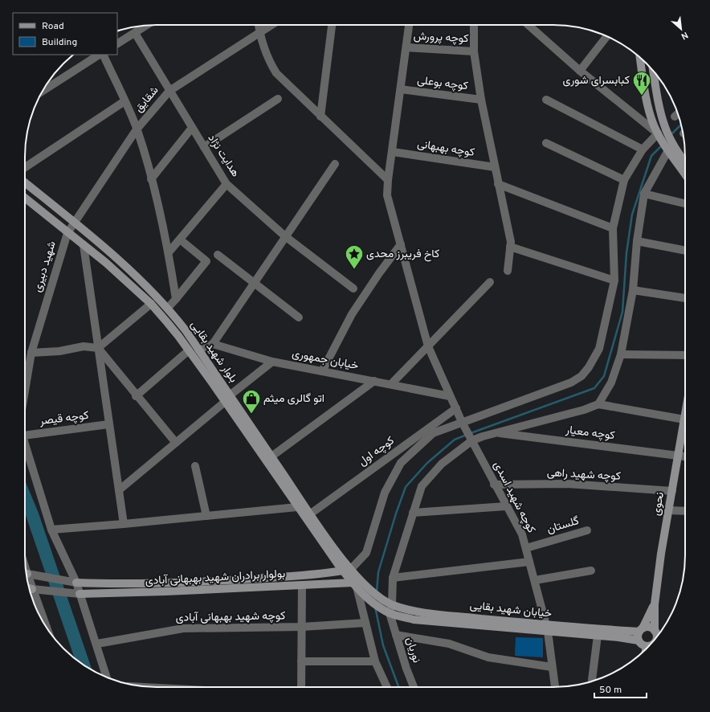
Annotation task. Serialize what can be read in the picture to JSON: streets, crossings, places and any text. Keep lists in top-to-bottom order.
{
  "streets": {
    "main road": [
      "بلوار شهید بقایی",
      "نحوی",
      "بولوار برادران شهید بهبهانی آبادی",
      "خیابان شهید بقایی"
    ],
    "street": [
      "کوچه پرورش",
      "کوچه بوعلی",
      "شقایق",
      "کوچه بهبهانی",
      "هدایت نژاد",
      "شهید دبیری",
      "خیابان جمهوری",
      "کوچه قیصر",
      "کوچه معیار",
      "کوچه اول",
      "کوچه شهید راهی",
      "کوچه شهید اسدی",
      "گلستان",
      "کوچه شهید بهبهانی آبادی",
      "نوریان"
    ]
  },
  "crossings": [
    ["کوچه پرورش", "کوچه شهید اسدی"],
    ["کوچه بوعلی", "کوچه شهید اسدی"],
    ["شقایق", "هدایت نژاد"],
    ["شقایق", "شهید دبیری"],
    ["شقایق", "بلوار شهید بقایی"],
    ["کوچه بهبهانی", "کوچه شهید اسدی"],
    ["شهید دبیری", "بلوار شهید بقایی"],
    ["بلوار شهید بقایی", "کوچه اول"],
    ["بلوار شهید بقایی", "بولوار برادران شهید بهبهانی آبادی"],
    ["بلوار شهید بقایی", "خیابان شهید بقایی"],
    ["بلوار شهید بقایی", "نوریان"],
    ["خیابان جمهوری", "کوچه شهید اسدی"],
    ["کوچه معیار", "نحوی"],
    ["کوچه اول", "کوچه شهید اسدی"],
    ["کوچه شهید راهی", "کوچه شهید اسدی"],
    ["کوچه شهید راهی", "نحوی"],
    ["کوچه شهید اسدی", "گلستان"],
    ["کوچه شهید اسدی", "خیابان شهید بقایی"],
    ["بولوار برادران شهید بهبهانی آبادی", "خیابان شهید بقایی"],
    ["خیابان شهید بقایی", "نوریان"]
  ],
  "places": {
    "restaurant": ["کبابسرای شوری"],
    "place": ["کاخ فریبرز محدی"],
    "shop": ["اتو گالری میثم"]
  },
  "legend": ["Road", "Building"],
  "scale_bar": "50 m",
  "north": "bottom right"
}
